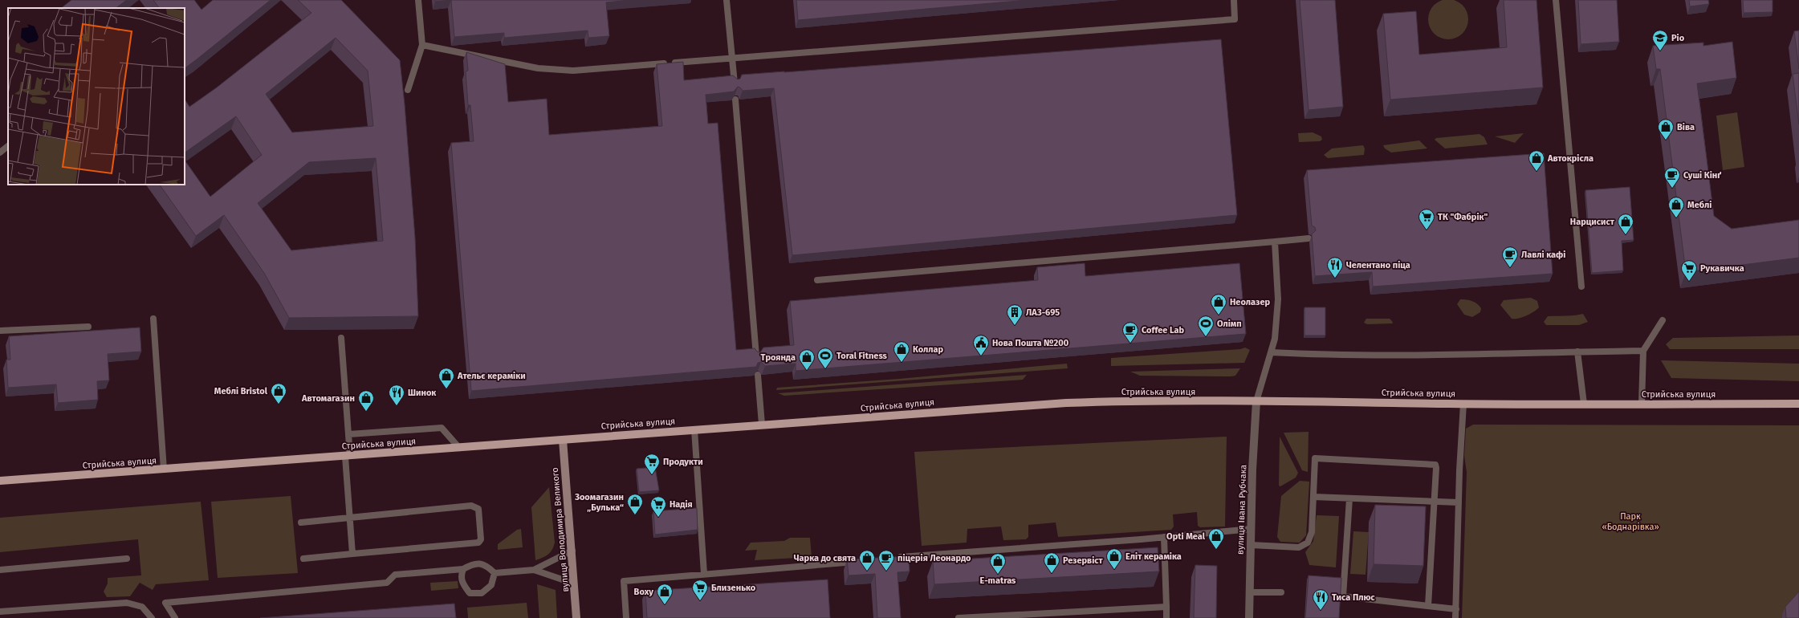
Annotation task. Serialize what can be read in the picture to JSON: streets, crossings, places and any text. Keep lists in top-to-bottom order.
{
  "streets": {
    "main road": ["Стрийська вулиця", "вулиця Володимира Великого"],
    "street": ["вулиця Івана Рубчака"]
  },
  "crossings": [
    ["Стрийська вулиця", "вулиця Івана Рубчака"],
    ["Стрийська вулиця", "вулиця Володимира Великого"]
  ],
  "parks": ["Парк «Боднарівка»"],
  "places": {
    "school or university": ["Ріо"],
    "shop": [
      "Віва",
      "Автокрісла",
      "Меблі",
      "Нарцисист",
      "Неолазер",
      "Коллар",
      "Троянда",
      "Ательє кераміки",
      "Меблі Bristol",
      "Автомагазин",
      "Зоомагазин „Булька“",
      "Opti Meal",
      "Еліт кераміка",
      "Чарка до свята",
      "Резервіст",
      "E-matras",
      "Boxy"
    ],
    "cafe": [
      "Суші Кінґ",
      "Лавлі кафі",
      "Coffee Lab",
      "піцерія Леонардо"
    ],
    "supermarket": [
      "ТК \"Фабрік\"",
      "Рукавичка",
      "Продукти",
      "Надія",
      "Близенько"
    ],
    "restaurant": ["Челентано піца", "Шинок", "Тиса Плюс"],
    "building": ["ЛАЗ-695"],
    "sports": ["Олімп", "Toral Fitness"],
    "public building": ["Нова Пошта №200"]
  }
}
